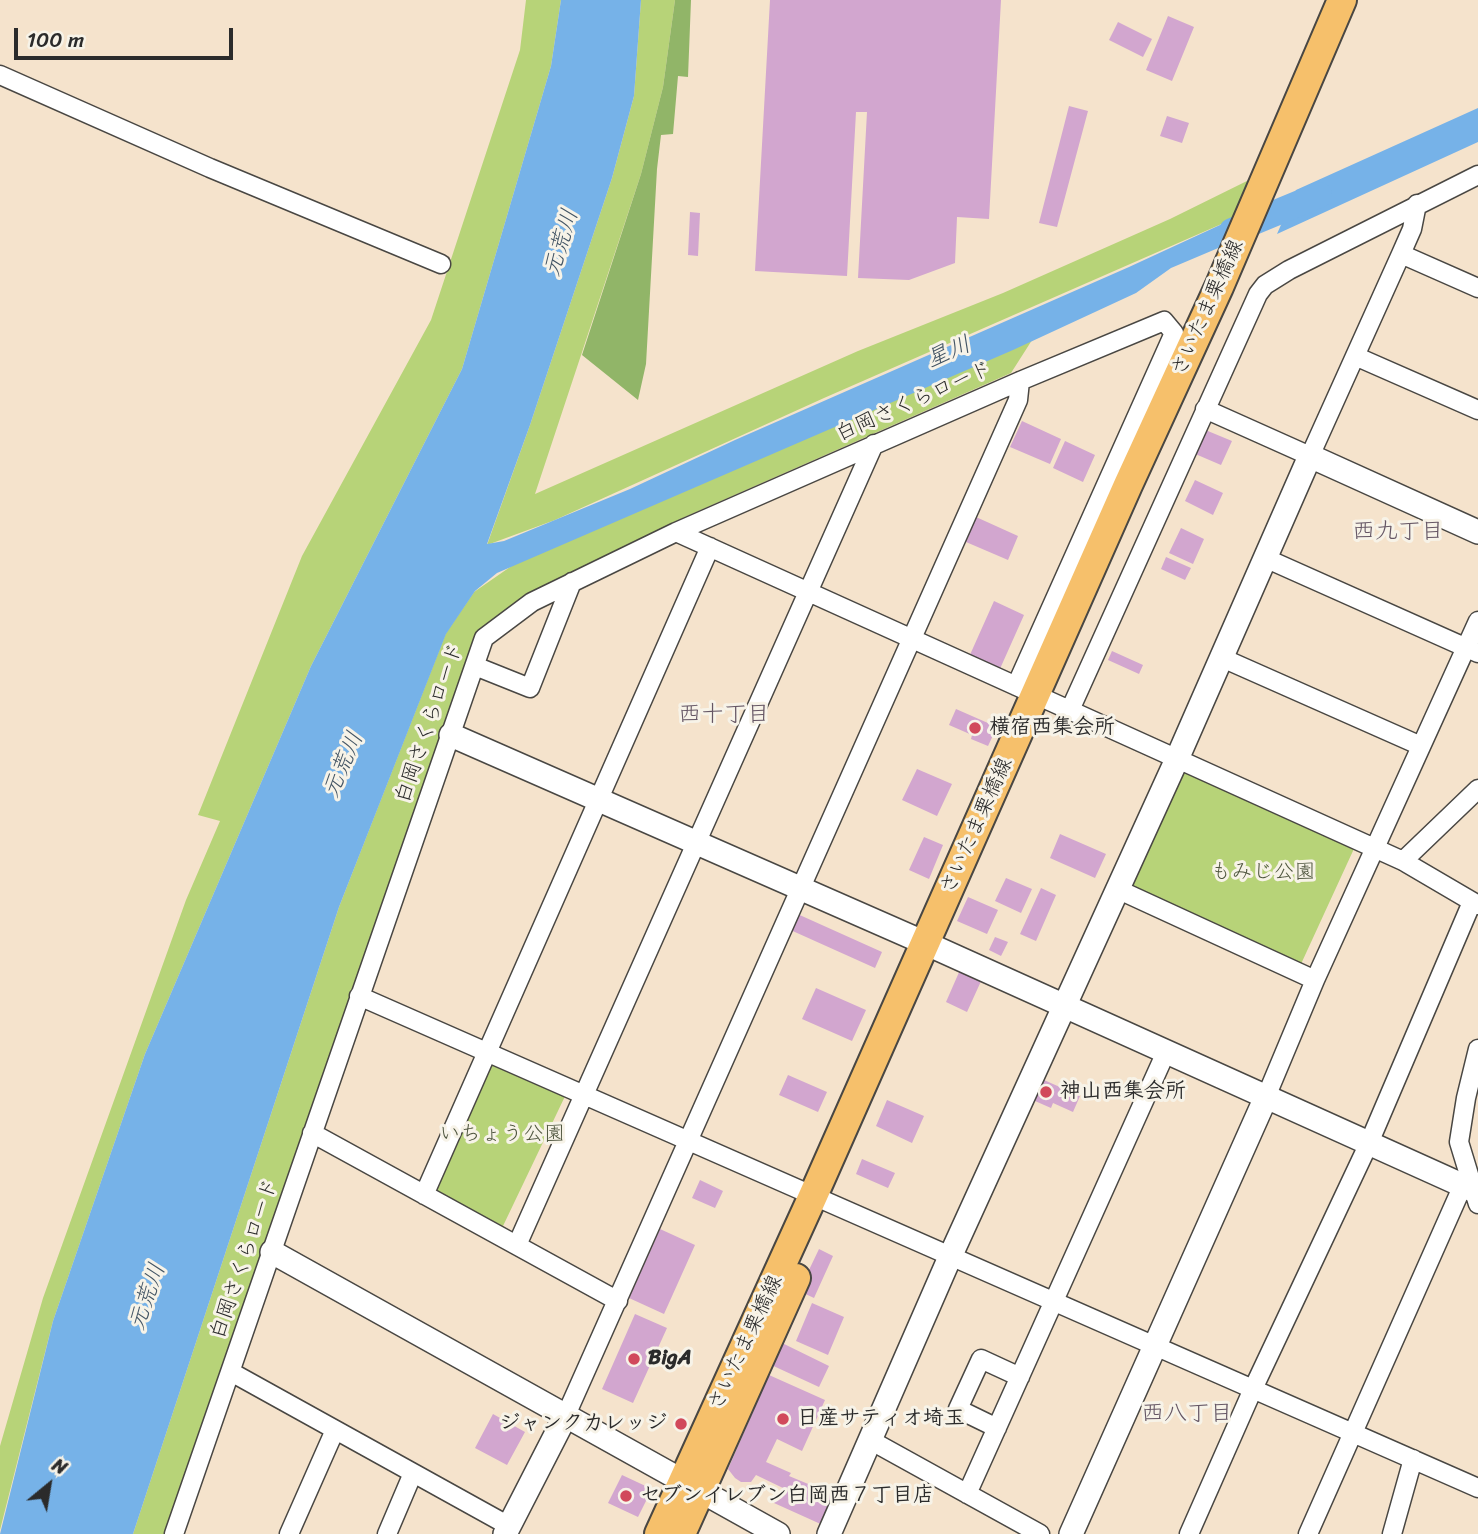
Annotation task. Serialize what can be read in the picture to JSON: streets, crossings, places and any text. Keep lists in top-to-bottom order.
{
  "streets": {
    "main road": ["さいたま栗橋線"],
    "street": ["白岡さくらロード"]
  },
  "crossings": [
    ["さいたま栗橋線", "白岡さくらロード"]
  ],
  "districts": ["西九丁目", "西十丁目", "西八丁目"],
  "water": ["元荒川", "星川"],
  "parks": ["もみじ公園", "いちょう公園"],
  "places": [
    "横宿西集会所",
    "神山西集会所",
    "BigA",
    "日産サティオ埼玉",
    "ジャンクカレッジ",
    "セブンイレブン白岡西７丁目店"
  ],
  "scale_bar": "100 m",
  "north": "top right"
}
